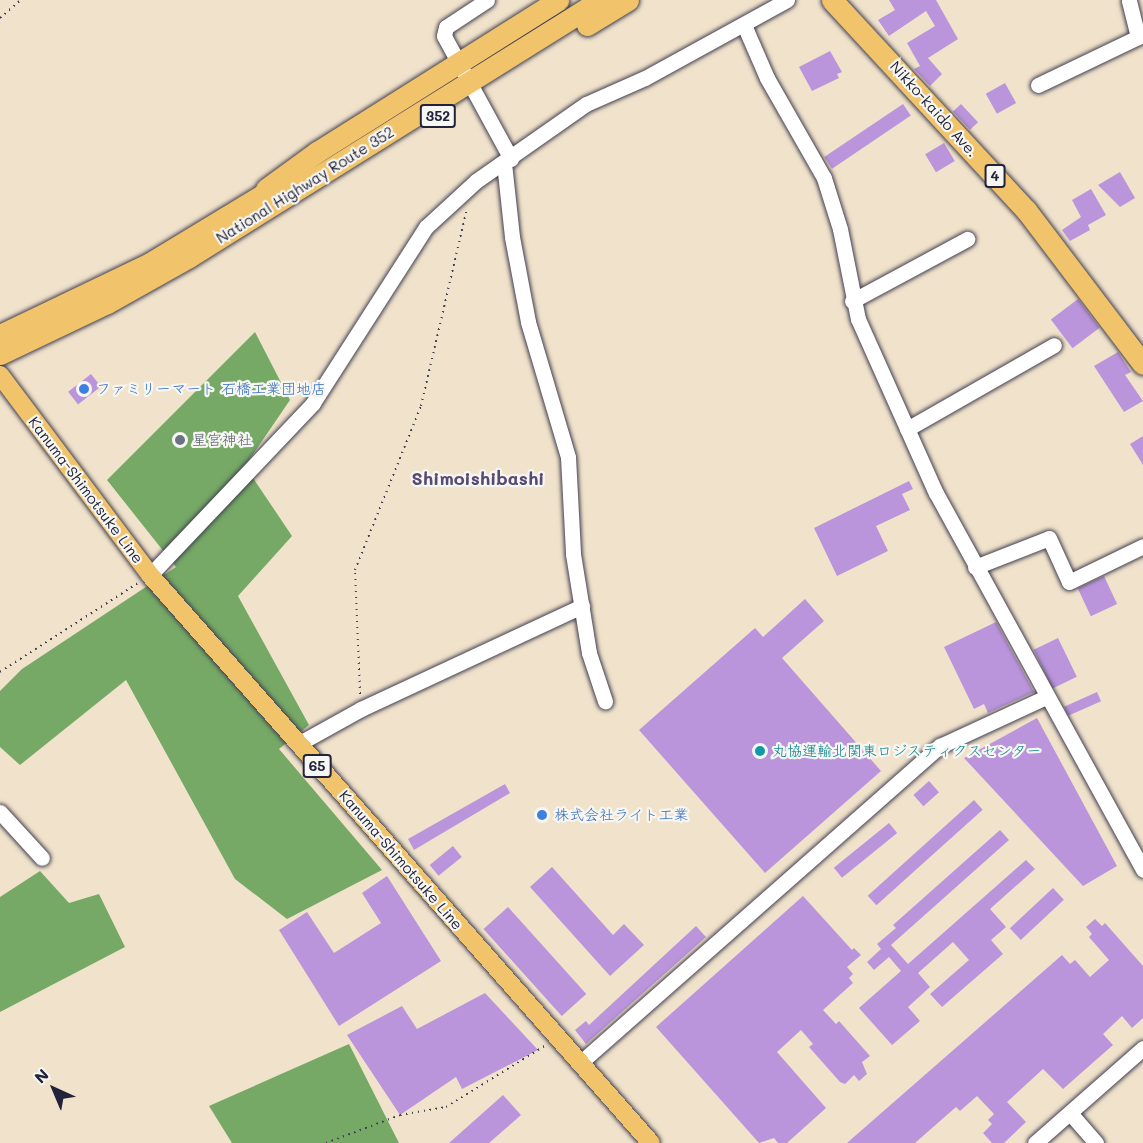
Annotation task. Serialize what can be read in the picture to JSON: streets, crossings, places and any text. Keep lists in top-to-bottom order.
{
  "streets": {
    "highway": [
      "Nikko-kaido Ave.",
      "352",
      "4",
      "National Highway Route 352"
    ],
    "main road": ["Kanuma-Shimotsuke Line", "65"]
  },
  "crossings": [
    ["352", "National Highway Route 352"]
  ],
  "districts": ["Shimoishibashi"],
  "places": [
    "ファミリーマート 石橋工業団地店",
    "星宮神社",
    "丸協運輸北関東ロジスティクスセンター",
    "株式会社ライト工業"
  ],
  "north": "top left"
}
